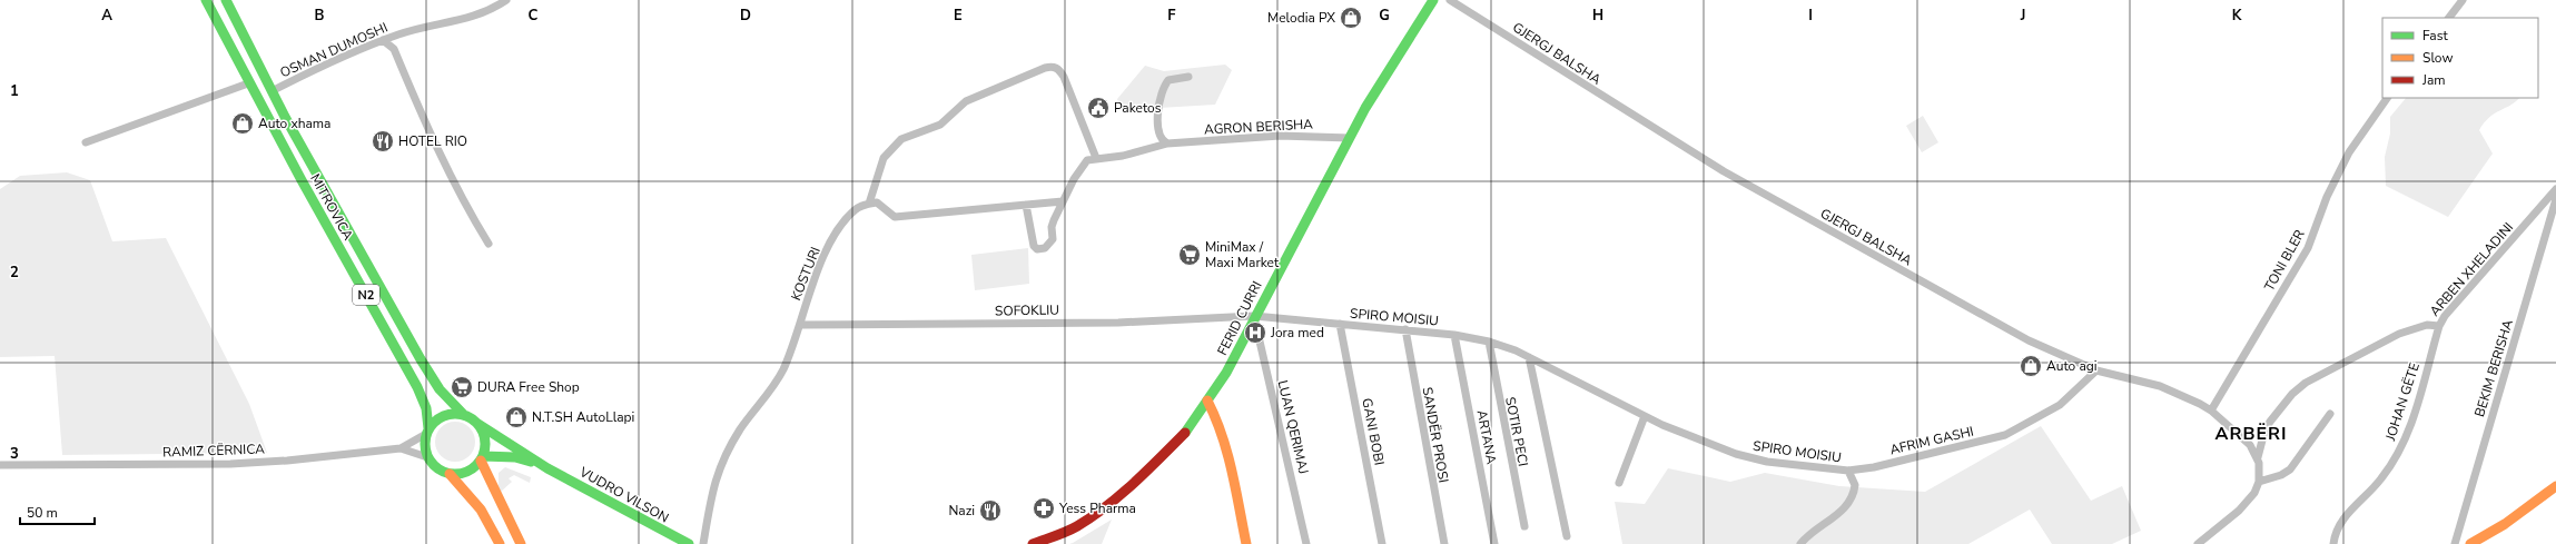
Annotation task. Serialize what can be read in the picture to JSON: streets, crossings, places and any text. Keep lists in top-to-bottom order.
{
  "streets": {
    "main road": [
      "MITROVICA",
      "N2",
      "FERID CURRI",
      "VUDRO VILSON"
    ],
    "street": [
      "OSMAN DUMOSHI",
      "GJERGJ BALSHA",
      "AGRON BERISHA",
      "TONI BLER",
      "ARBEN XHELADINI",
      "KOSTURI",
      "SOFOKLIU",
      "SPIRO MOISIU",
      "BEKIM BERISHA",
      "JOHAN GËTE",
      "LUAN QERIMAJ",
      "GANI BOBI",
      "SOTIR PECI",
      "SANDËR PROSI",
      "ARTANA",
      "AFRIM GASHI",
      "RAMIZ CËRNICA"
    ]
  },
  "crossings": [
    ["OSMAN DUMOSHI", "MITROVICA"],
    ["GJERGJ BALSHA", "TONI BLER"],
    ["GJERGJ BALSHA", "ARBEN XHELADINI"],
    ["GJERGJ BALSHA", "AFRIM GASHI"],
    ["AGRON BERISHA", "FERID CURRI"],
    ["MITROVICA", "N2"],
    ["MITROVICA", "RAMIZ CËRNICA"],
    ["ARBEN XHELADINI", "JOHAN GËTE"],
    ["KOSTURI", "SOFOKLIU"],
    ["N2", "RAMIZ CËRNICA"],
    ["SOFOKLIU", "SPIRO MOISIU"],
    ["SOFOKLIU", "FERID CURRI"],
    ["SOFOKLIU", "LUAN QERIMAJ"],
    ["SPIRO MOISIU", "FERID CURRI"],
    ["SPIRO MOISIU", "LUAN QERIMAJ"],
    ["SPIRO MOISIU", "GANI BOBI"],
    ["SPIRO MOISIU", "SOTIR PECI"],
    ["SPIRO MOISIU", "SANDËR PROSI"],
    ["SPIRO MOISIU", "ARTANA"],
    ["SPIRO MOISIU", "AFRIM GASHI"],
    ["FERID CURRI", "LUAN QERIMAJ"]
  ],
  "districts": ["ARBËRI"],
  "places": {
    "shop": [
      "Melodia PX",
      "Auto xhama",
      "Auto agi",
      "N.T.SH AutoLlapi"
    ],
    "public building": ["Paketos"],
    "restaurant": ["HOTEL RIO", "Nazi"],
    "supermarket": ["MiniMax / Maxi Market", "DURA Free Shop"],
    "hospital": ["Jora med"],
    "pharmacy": ["Yess Pharma"]
  },
  "legend": ["Fast", "Slow", "Jam"],
  "scale_bar": "50 m",
  "grid": {
    "columns": [
      "A",
      "B",
      "C",
      "D",
      "E",
      "F",
      "G",
      "H",
      "I",
      "J",
      "K"
    ],
    "rows": ["1", "2", "3"]
  }
}
